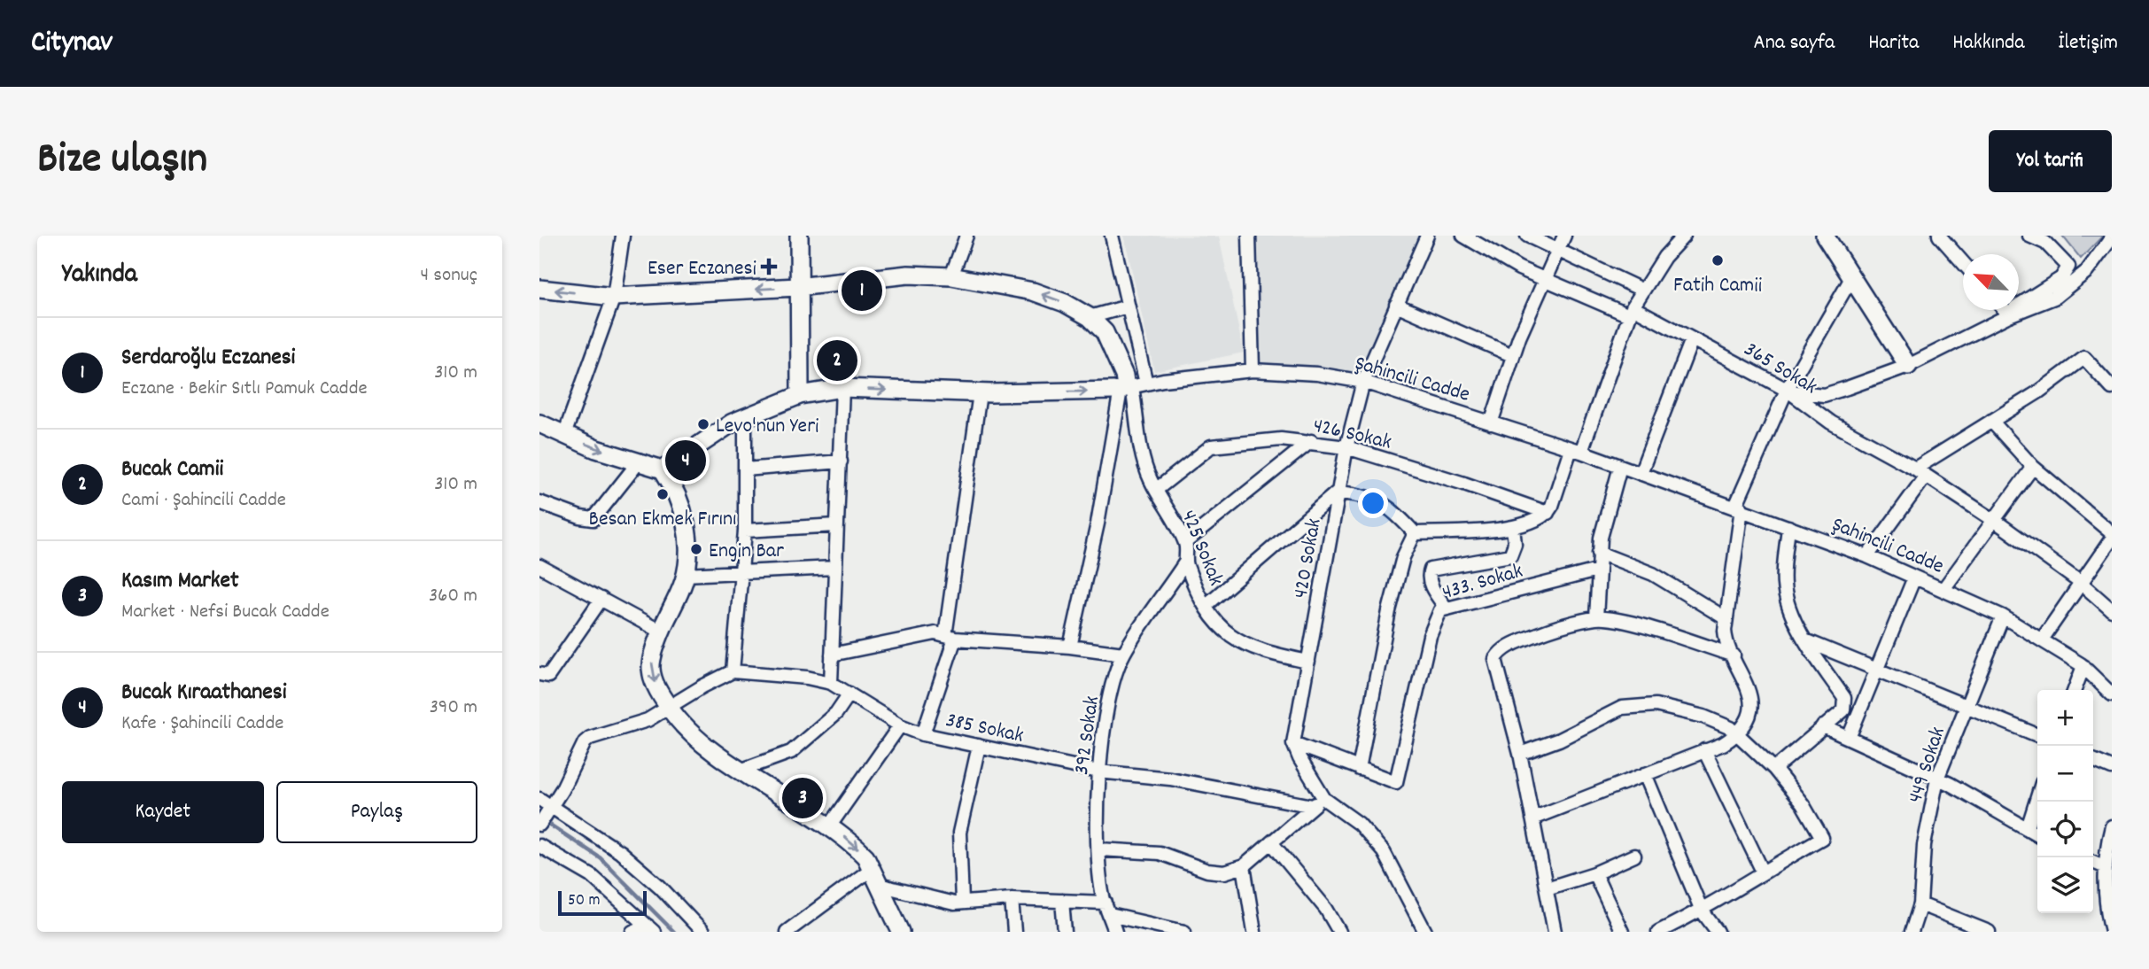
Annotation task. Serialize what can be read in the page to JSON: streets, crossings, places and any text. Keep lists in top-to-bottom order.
{
  "streets": {
    "street": [
      "365 Sokak",
      "Şahincili Cadde",
      "426 Sokak",
      "425 Sokak",
      "420 Sokak",
      "433. Sokak",
      "385 Sokak",
      "392 Sokak",
      "449 Sokak"
    ]
  },
  "crossings": [
    ["Şahincili Cadde", "425 Sokak"],
    ["Şahincili Cadde", "420 Sokak"],
    ["Şahincili Cadde", "449 Sokak"],
    ["426 Sokak", "425 Sokak"],
    ["426 Sokak", "420 Sokak"],
    ["425 Sokak", "420 Sokak"],
    ["425 Sokak", "392 Sokak"],
    ["385 Sokak", "392 Sokak"]
  ],
  "places": {
    "other": [
      "Fatih Camii",
      "Levo'nun Yeri",
      "Besan Ekmek Fırını",
      "Engin Bar"
    ],
    "health": ["Eser Eczanesi"]
  },
  "scale_bar": "50 m",
  "north": "top left",
  "page": {
    "header": "Citynav",
    "nav": [
      "Ana sayfa",
      "Harita",
      "Hakkında",
      "İletişim"
    ],
    "title": "Bize ulaşın",
    "buttons": [
      "Yol tarifi",
      ["Kaydet", "Paylaş"]
    ],
    "heading": ["Yakında", "4 sonuç"],
    "pins": [
      "1",
      "2",
      "4",
      "3"
    ],
    "list": [
      {
        "mark": "1",
        "name": "Serdaroğlu Eczanesi",
        "note": "Eczane · Bekir Sıtlı Pamuk Cadde",
        "value": "310 m"
      },
      {
        "mark": "2",
        "name": "Bucak Camii",
        "note": "Cami · Şahincili Cadde",
        "value": "310 m"
      },
      {
        "mark": "3",
        "name": "Kasım Market",
        "note": "Market · Nefsi Bucak Cadde",
        "value": "360 m"
      },
      {
        "mark": "4",
        "name": "Bucak Kıraathanesi",
        "note": "Kafe · Şahincili Cadde",
        "value": "390 m"
      }
    ],
    "map_buttons": ["+", "−"],
    "scale": "50 m"
  }
}
